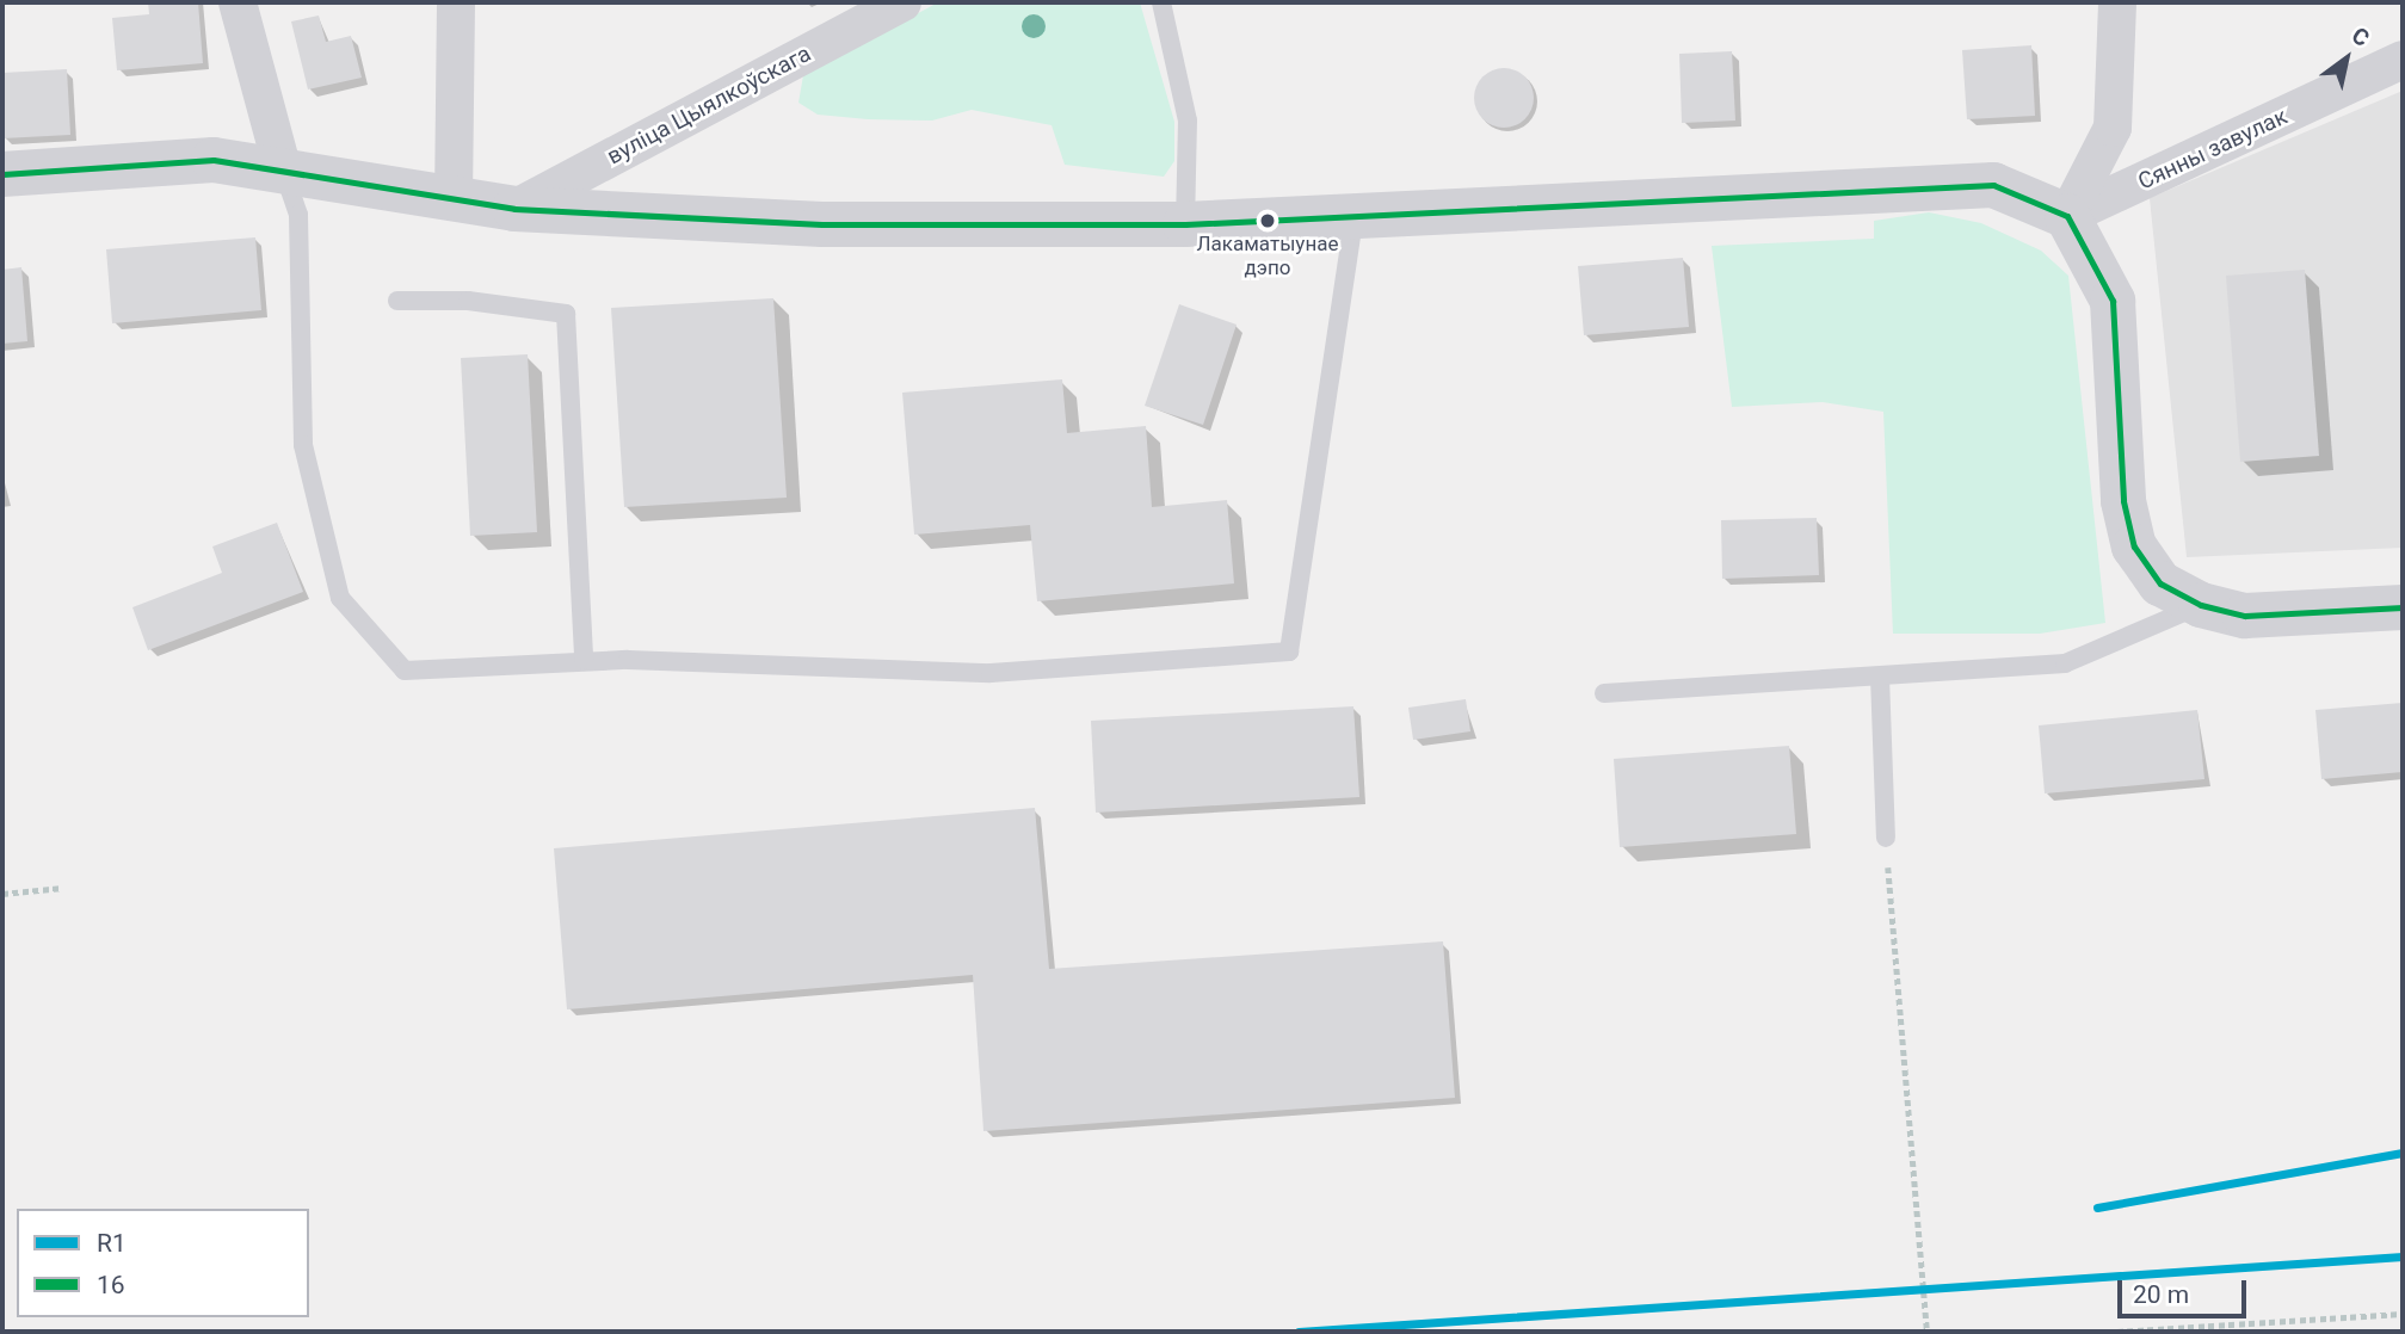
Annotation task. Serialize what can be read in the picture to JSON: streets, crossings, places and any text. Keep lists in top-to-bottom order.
{
  "streets": {
    "street": ["вуліца Цыялкоўскага", "Сянны завулак"]
  },
  "places": ["Лакаматыунае дэпо"],
  "lines": ["transit line 16", "transit line R1"],
  "legend": ["R1", "16"],
  "scale_bar": "20 m",
  "north": "top right"
}
